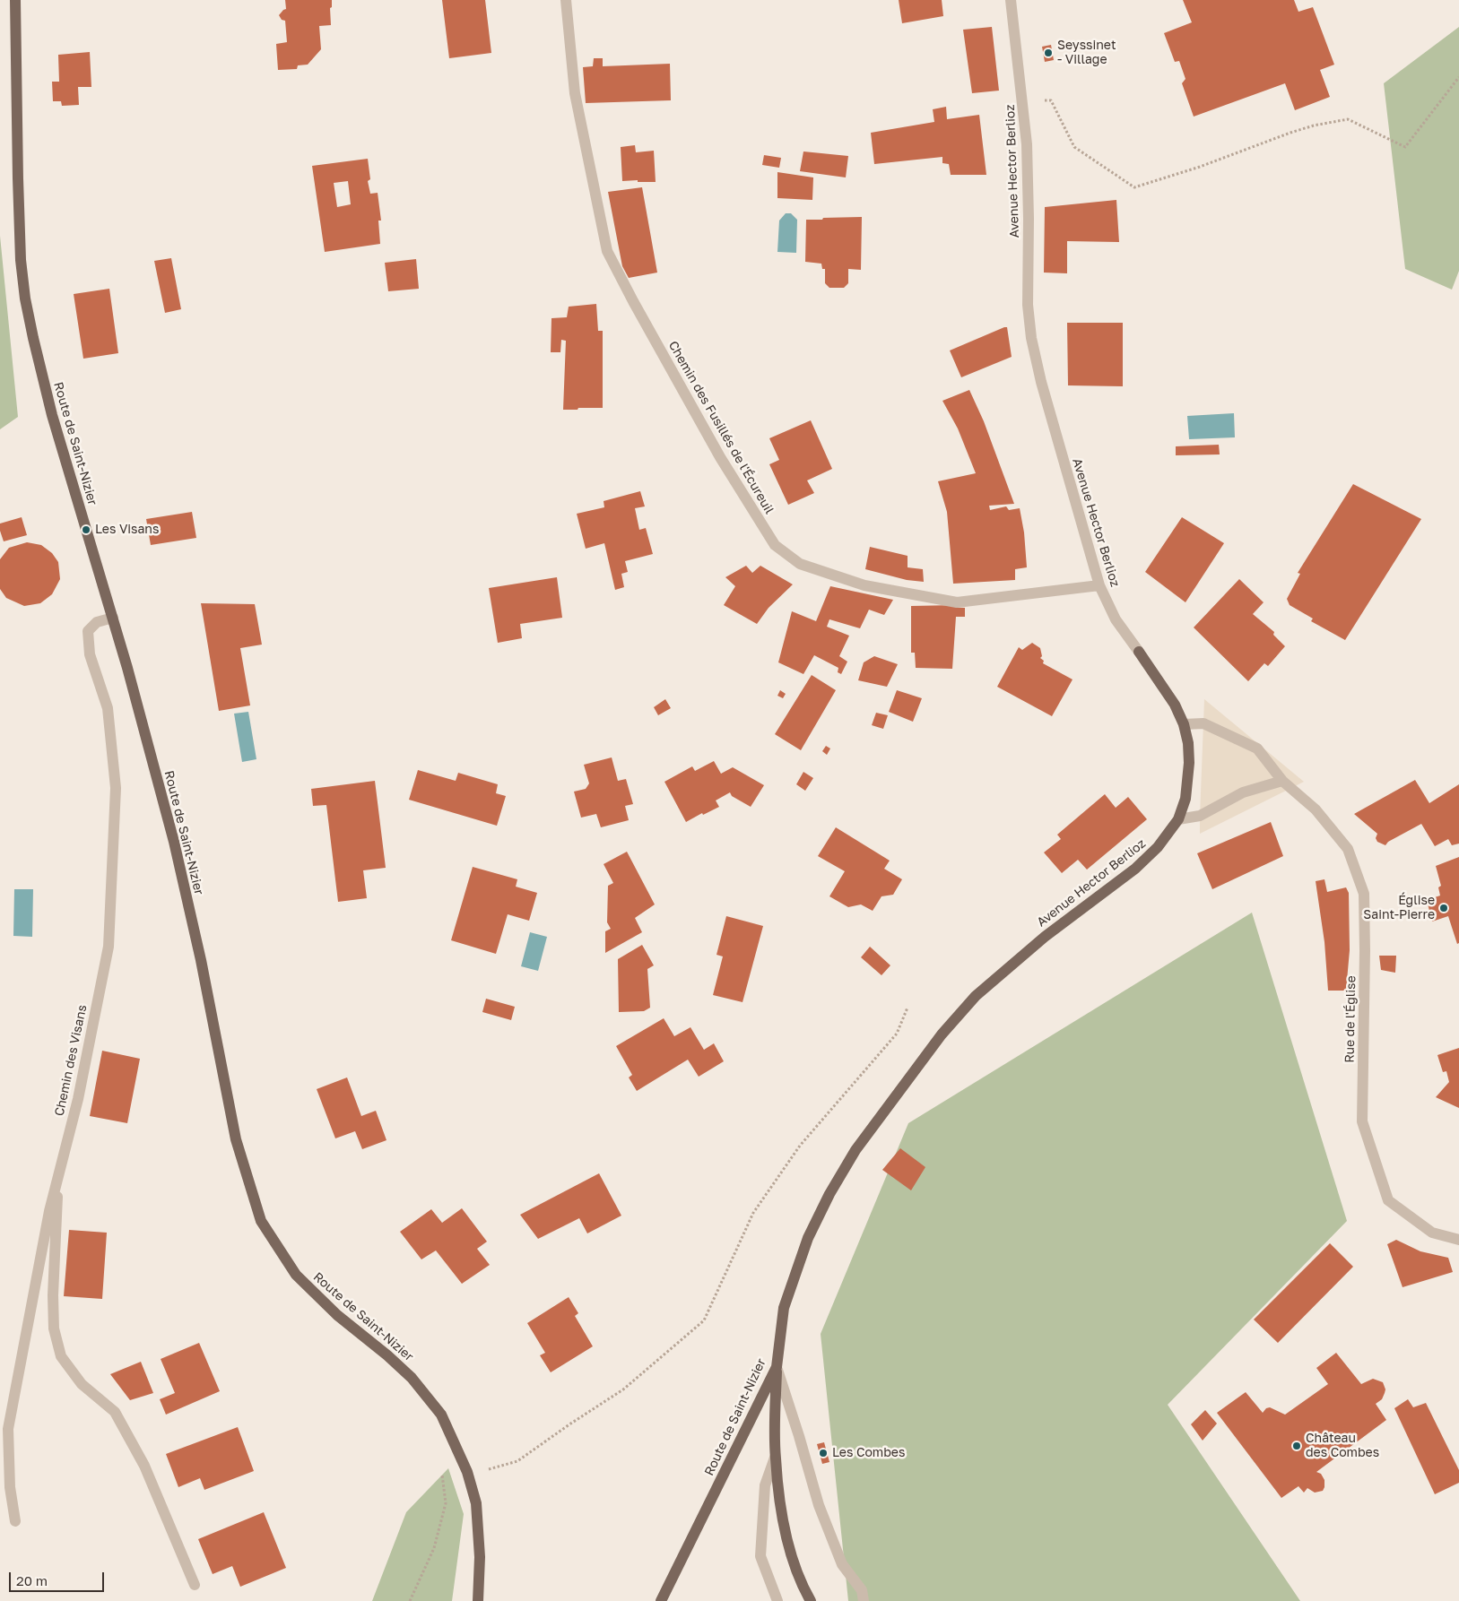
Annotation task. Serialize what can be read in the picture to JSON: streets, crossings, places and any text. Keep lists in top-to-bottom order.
{
  "streets": {
    "main road": ["Avenue Hector Berlioz", "Route de Saint-Nizier"],
    "street": ["Chemin des Fusillés de l'Écureuil", "Rue de l'Église", "Chemin des Visans"]
  },
  "crossings": [
    ["Avenue Hector Berlioz", "Chemin des Fusillés de l'Écureuil"],
    ["Avenue Hector Berlioz", "Route de Saint-Nizier"],
    ["Avenue Hector Berlioz", "Rue de l'Église"],
    ["Route de Saint-Nizier", "Chemin des Visans"]
  ],
  "places": [
    "Seyssinet - Village",
    "Les Visans",
    "Église Saint-Pierre",
    "Château des Combes",
    "Les Combes"
  ],
  "scale_bar": "20 m"
}
